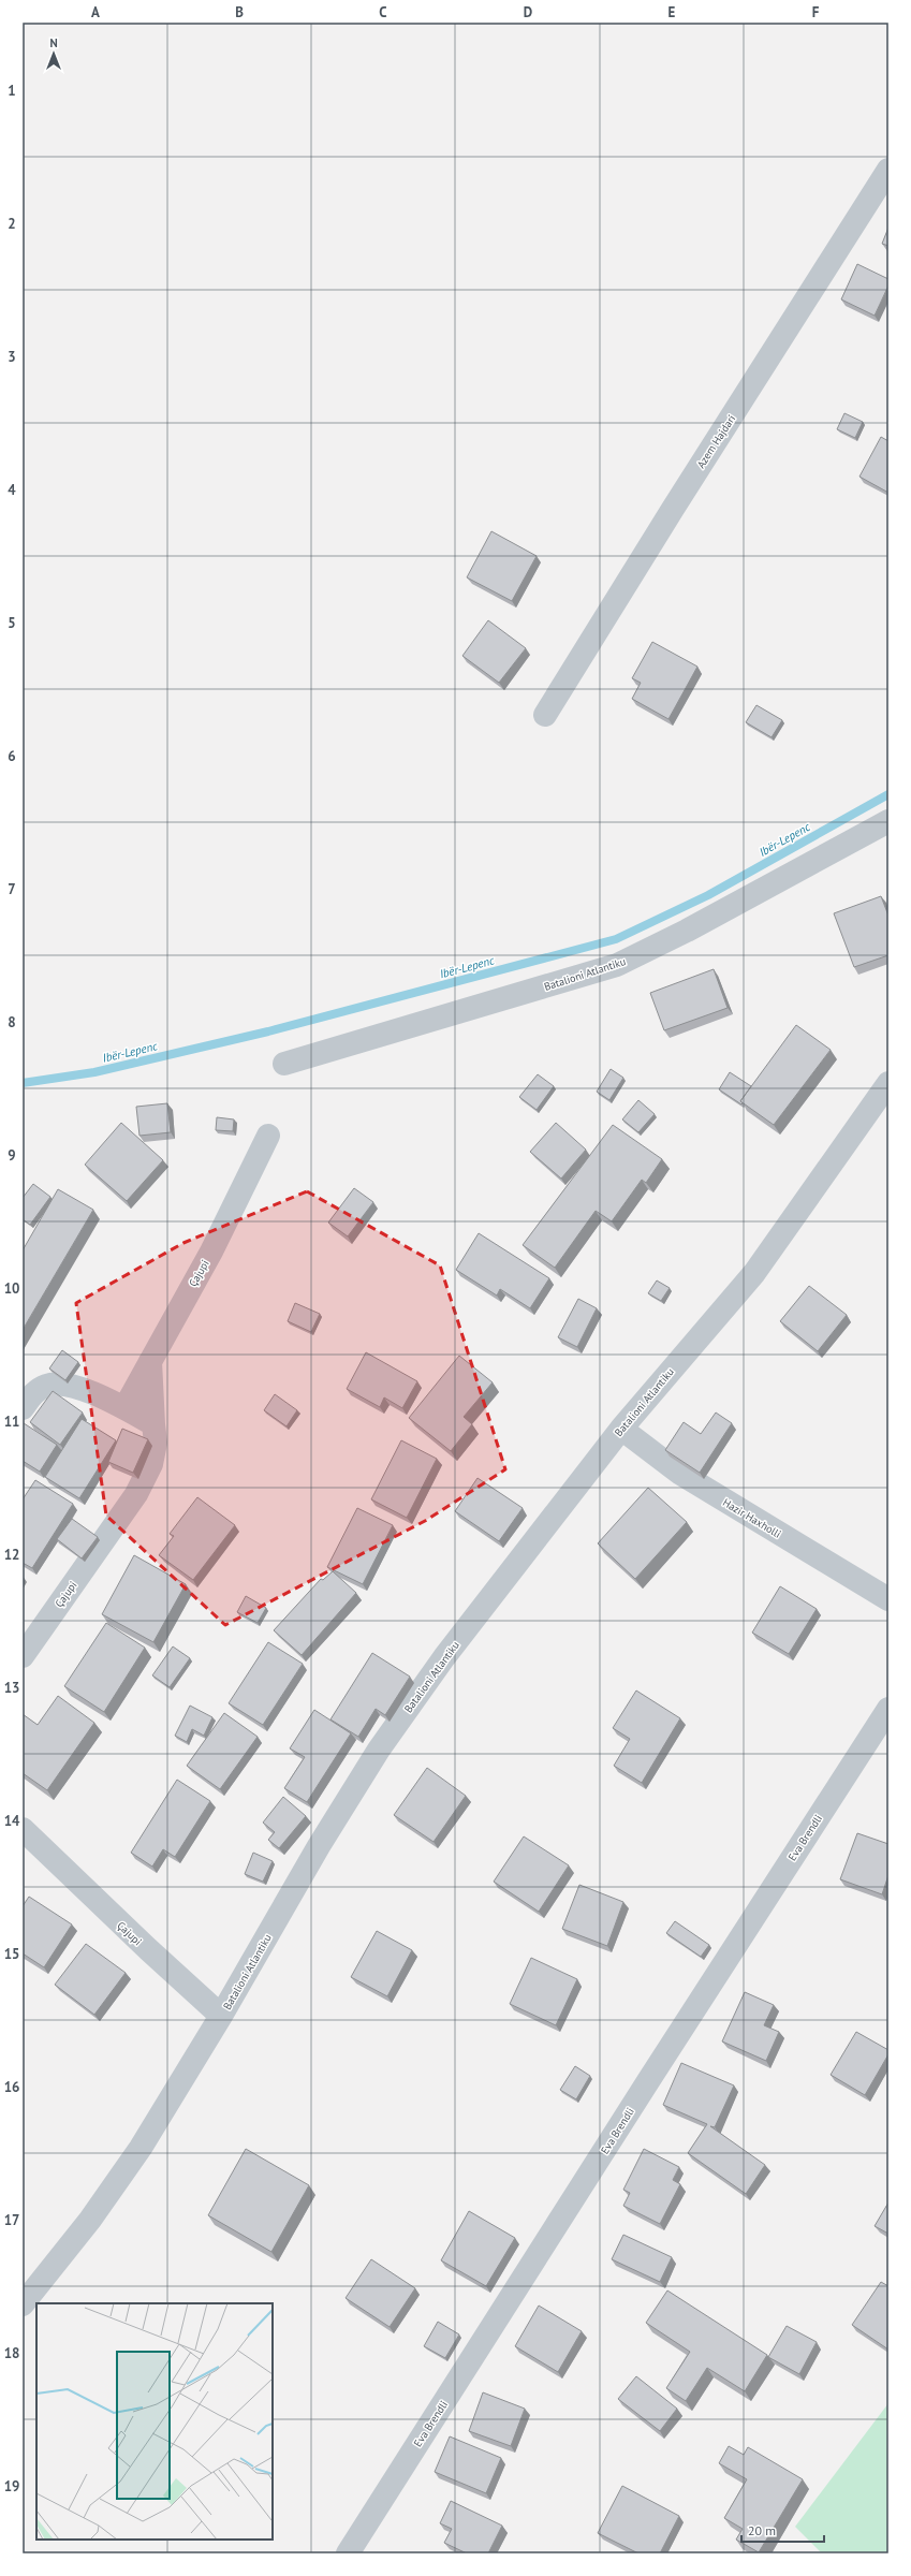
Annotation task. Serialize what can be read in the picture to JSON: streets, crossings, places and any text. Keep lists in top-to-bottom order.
{
  "streets": {
    "street": [
      "Azem Hajdari",
      "Batalioni Atlantiku",
      "Çajupi",
      "Hazir Haxholli",
      "Eva Brendli"
    ]
  },
  "crossings": [
    ["Batalioni Atlantiku", "Çajupi"],
    ["Batalioni Atlantiku", "Hazir Haxholli"]
  ],
  "water": ["Ibër-Lepenc"],
  "scale_bar": "20 m",
  "north": "top",
  "grid": {
    "columns": [
      "A",
      "B",
      "C",
      "D",
      "E",
      "F"
    ],
    "rows": [
      "1",
      "2",
      "3",
      "4",
      "5",
      "6",
      "7",
      "8",
      "9",
      "10",
      "11",
      "12",
      "13",
      "14",
      "15",
      "16",
      "17",
      "18",
      "19"
    ]
  }
}
